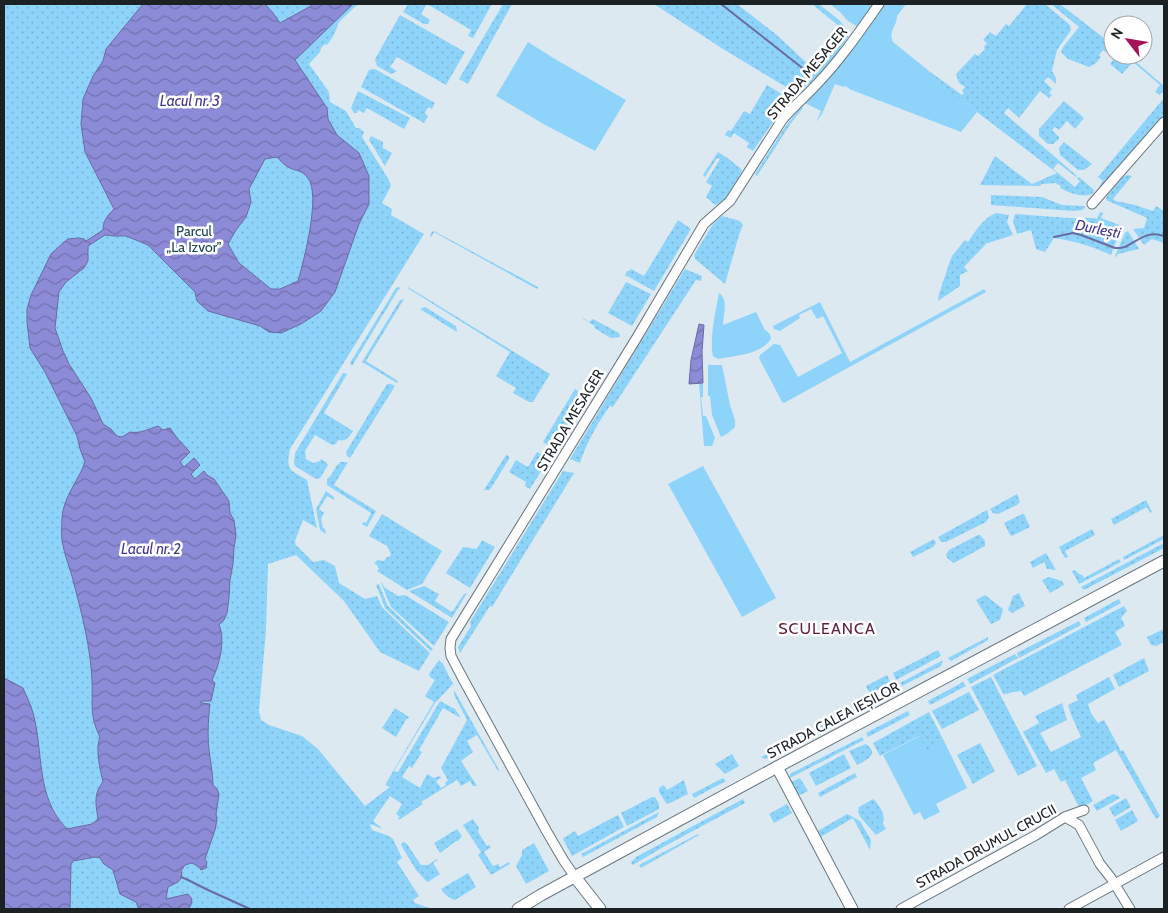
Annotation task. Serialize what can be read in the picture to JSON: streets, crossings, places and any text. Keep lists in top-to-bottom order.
{
  "streets": {
    "main road": ["STRADA CALEA IEȘILOR"],
    "street": ["STRADA MESAGER", "STRADA DRUMUL CRUCII"]
  },
  "crossings": [
    ["STRADA MESAGER", "STRADA CALEA IEȘILOR"]
  ],
  "districts": ["SCULEANCA"],
  "water": ["Lacul nr. 3", "Durlești", "Lacul nr. 2"],
  "parks": ["Parcul „La Izvor”"],
  "north": "top left"
}
